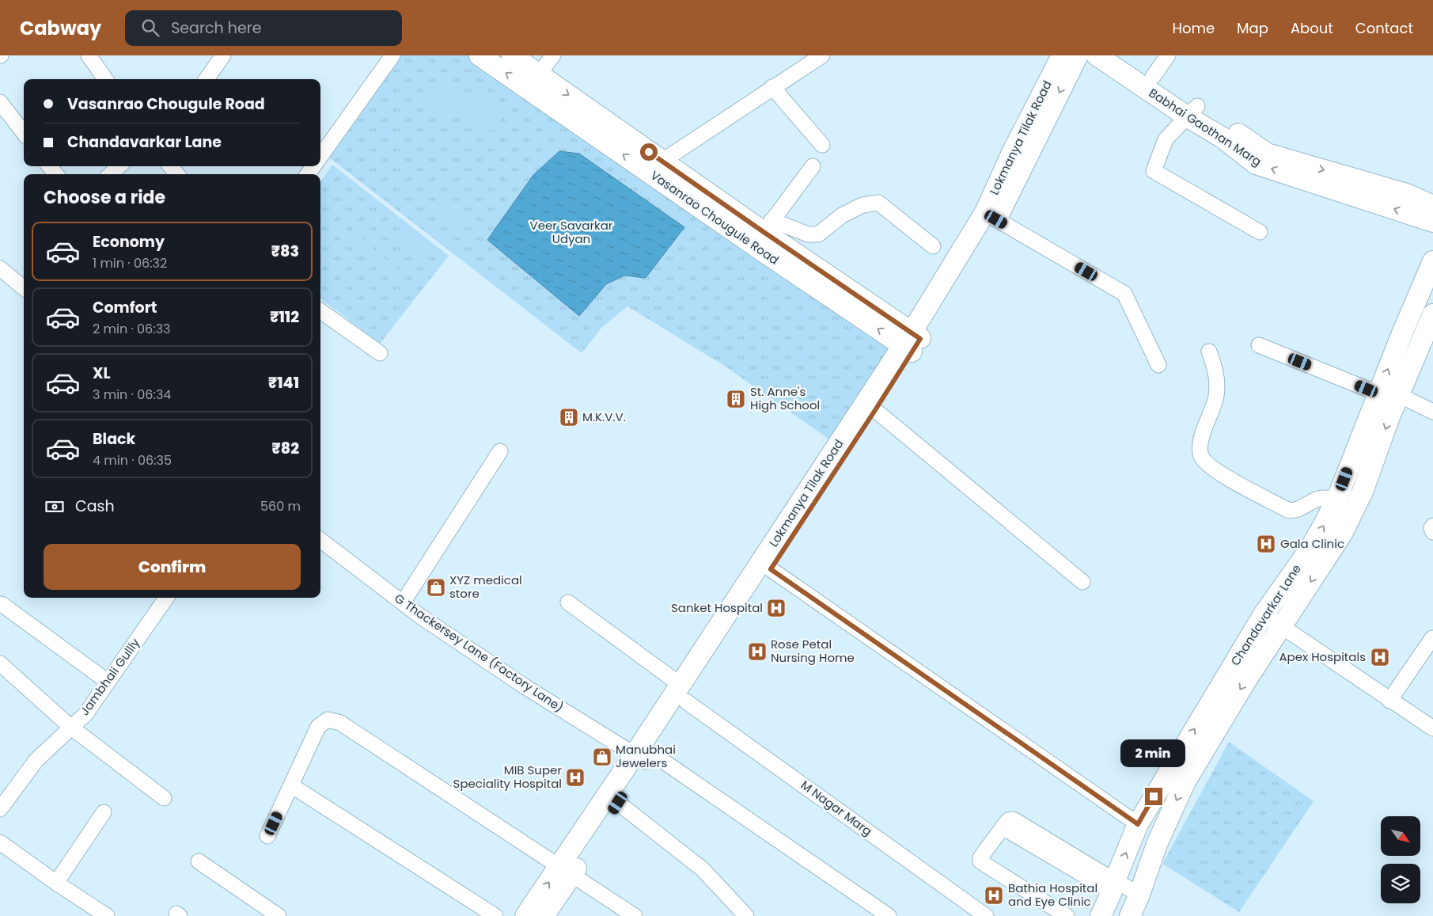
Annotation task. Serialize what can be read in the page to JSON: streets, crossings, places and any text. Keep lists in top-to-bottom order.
{
  "streets": {
    "street": [
      "Babhai Gaothan Marg",
      "Lokmanya Tilak Road",
      "Vasanrao Chougule Road",
      "Chandavarkar Lane",
      "G Thackersey Lane (Factory Lane)",
      "Jambhali Gullly",
      "M Nagar Marg"
    ]
  },
  "crossings": [
    ["Lokmanya Tilak Road", "Vasanrao Chougule Road"],
    ["Lokmanya Tilak Road", "G Thackersey Lane (Factory Lane)"],
    ["Lokmanya Tilak Road", "M Nagar Marg"]
  ],
  "parks": ["Veer Savarkar Udyan"],
  "places": {
    "building": ["St. Anne's High School", "M.K.V.V."],
    "hospital": [
      "Gala Clinic",
      "Sanket Hospital",
      "Rose Petal Nursing Home",
      "Apex Hospitals",
      "MIB Super Speciality Hospital",
      "Bathia Hospital and Eye Clinic"
    ],
    "shop": ["XYZ medical store", "Manubhai Jewelers"]
  },
  "north": "bottom right",
  "page": {
    "header": "Cabway",
    "search": "Search here",
    "nav": [
      "Home",
      "Map",
      "About",
      "Contact"
    ],
    "banner": ["Vasanrao Chougule Road", "Chandavarkar Lane"],
    "heading": "Choose a ride",
    "list": [
      {
        "name": "Economy",
        "note": "1 min · 06:32",
        "value": "₹83"
      },
      {
        "name": "Comfort",
        "note": "2 min · 06:33",
        "value": "₹112"
      },
      {
        "name": "XL",
        "note": "3 min · 06:34",
        "value": "₹141"
      },
      {
        "name": "Black",
        "note": "4 min · 06:35",
        "value": "₹82"
      }
    ],
    "pay": ["Cash", "560 m"],
    "buttons": "Confirm",
    "bubble": "2 min"
  }
}
